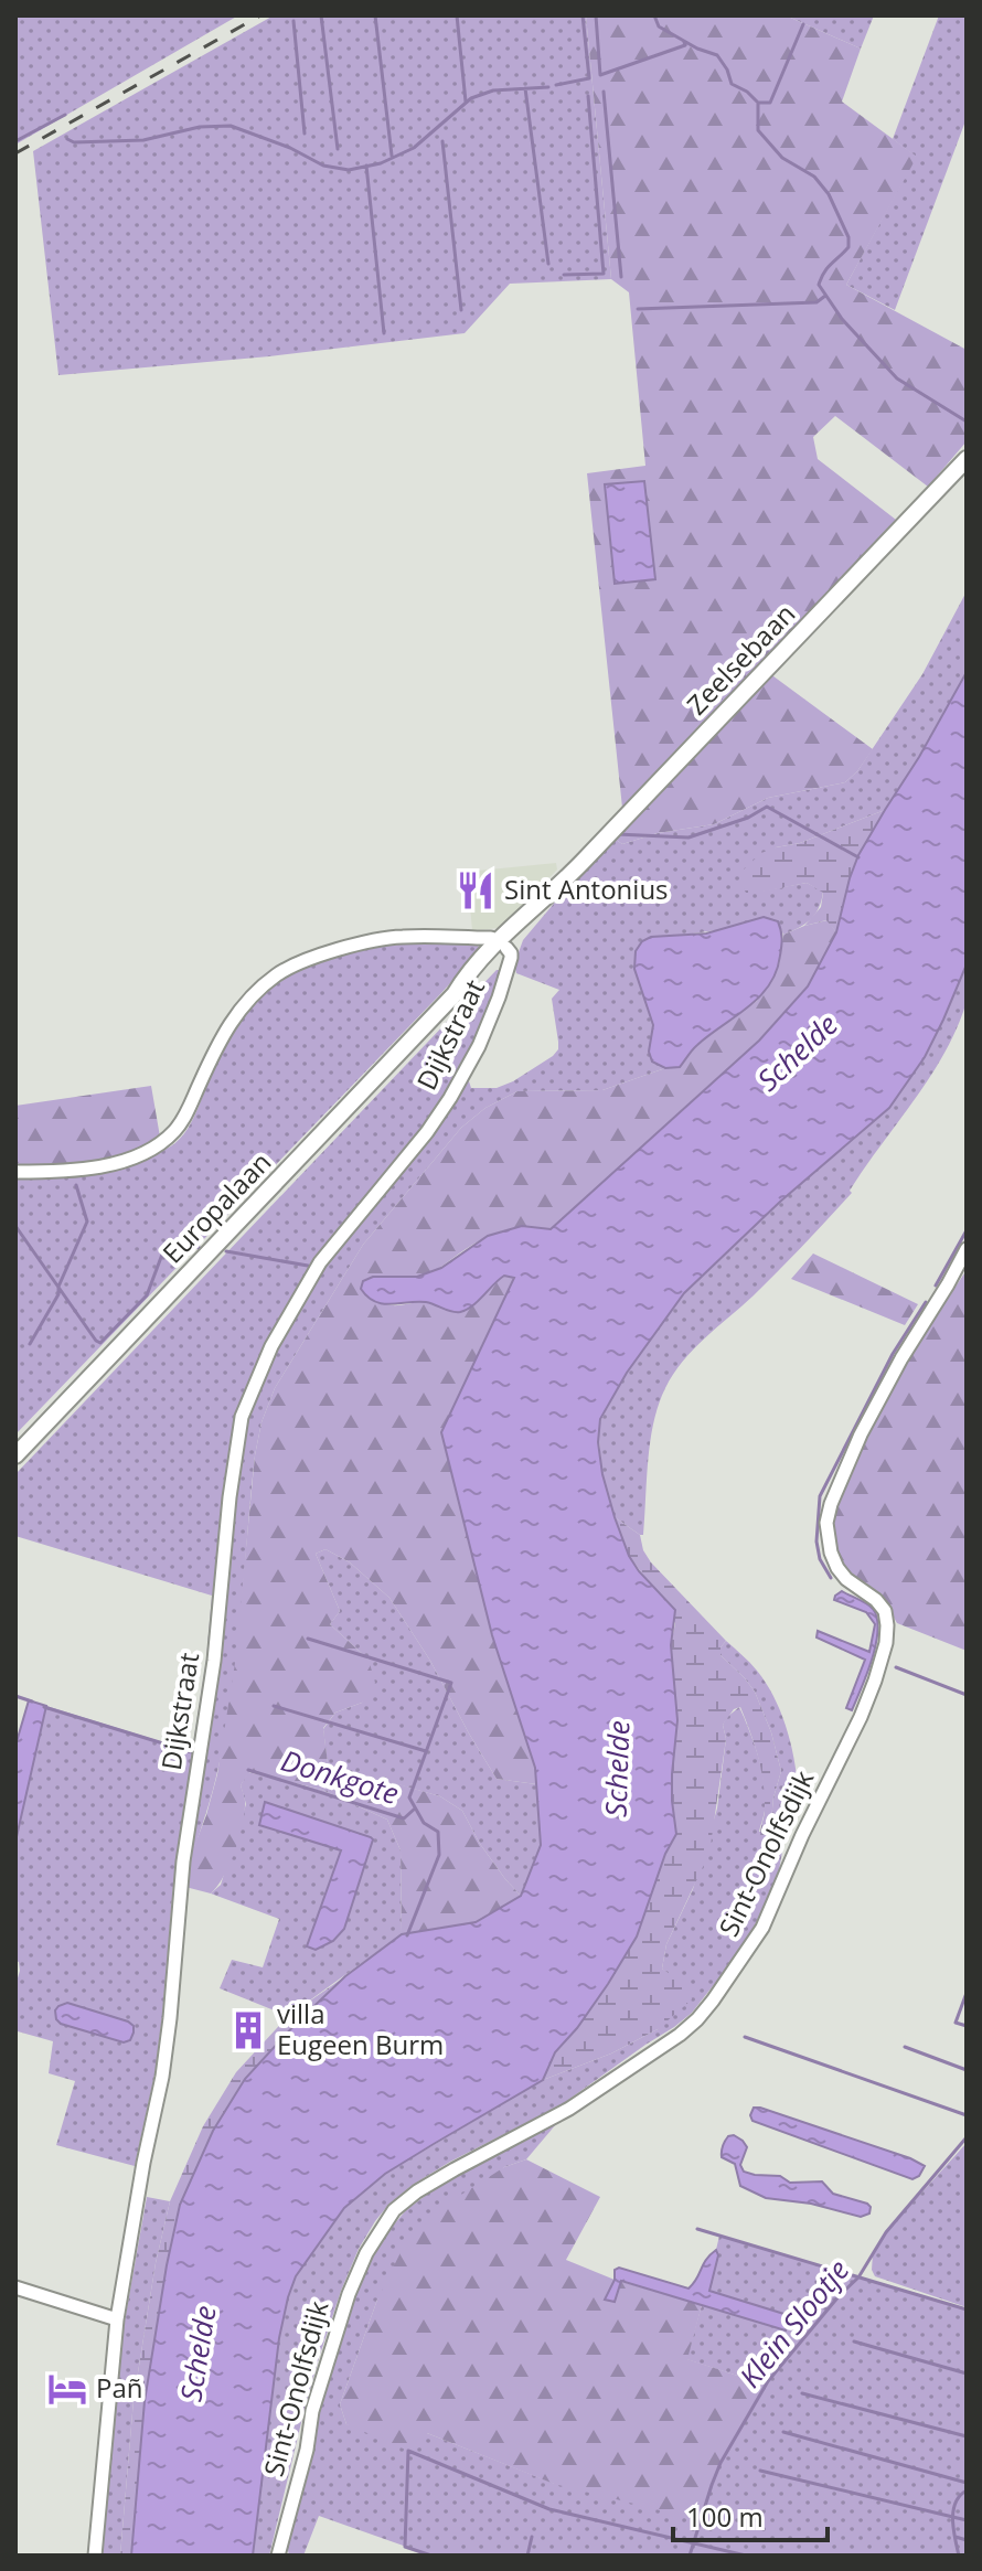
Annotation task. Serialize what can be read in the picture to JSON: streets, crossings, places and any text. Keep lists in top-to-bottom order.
{
  "streets": {
    "main road": ["Zeelsebaan", "Europalaan"],
    "street": ["Dijkstraat", "Sint-Onolfsdijk"]
  },
  "crossings": [
    ["Zeelsebaan", "Dijkstraat"],
    ["Zeelsebaan", "Europalaan"]
  ],
  "water": ["Schelde", "Donkgote", "Klein Slootje"],
  "places": {
    "restaurant": ["Sint Antonius"],
    "building": ["villa Eugeen Burm"],
    "hotel": ["Pañ"]
  },
  "scale_bar": "100 m"
}
